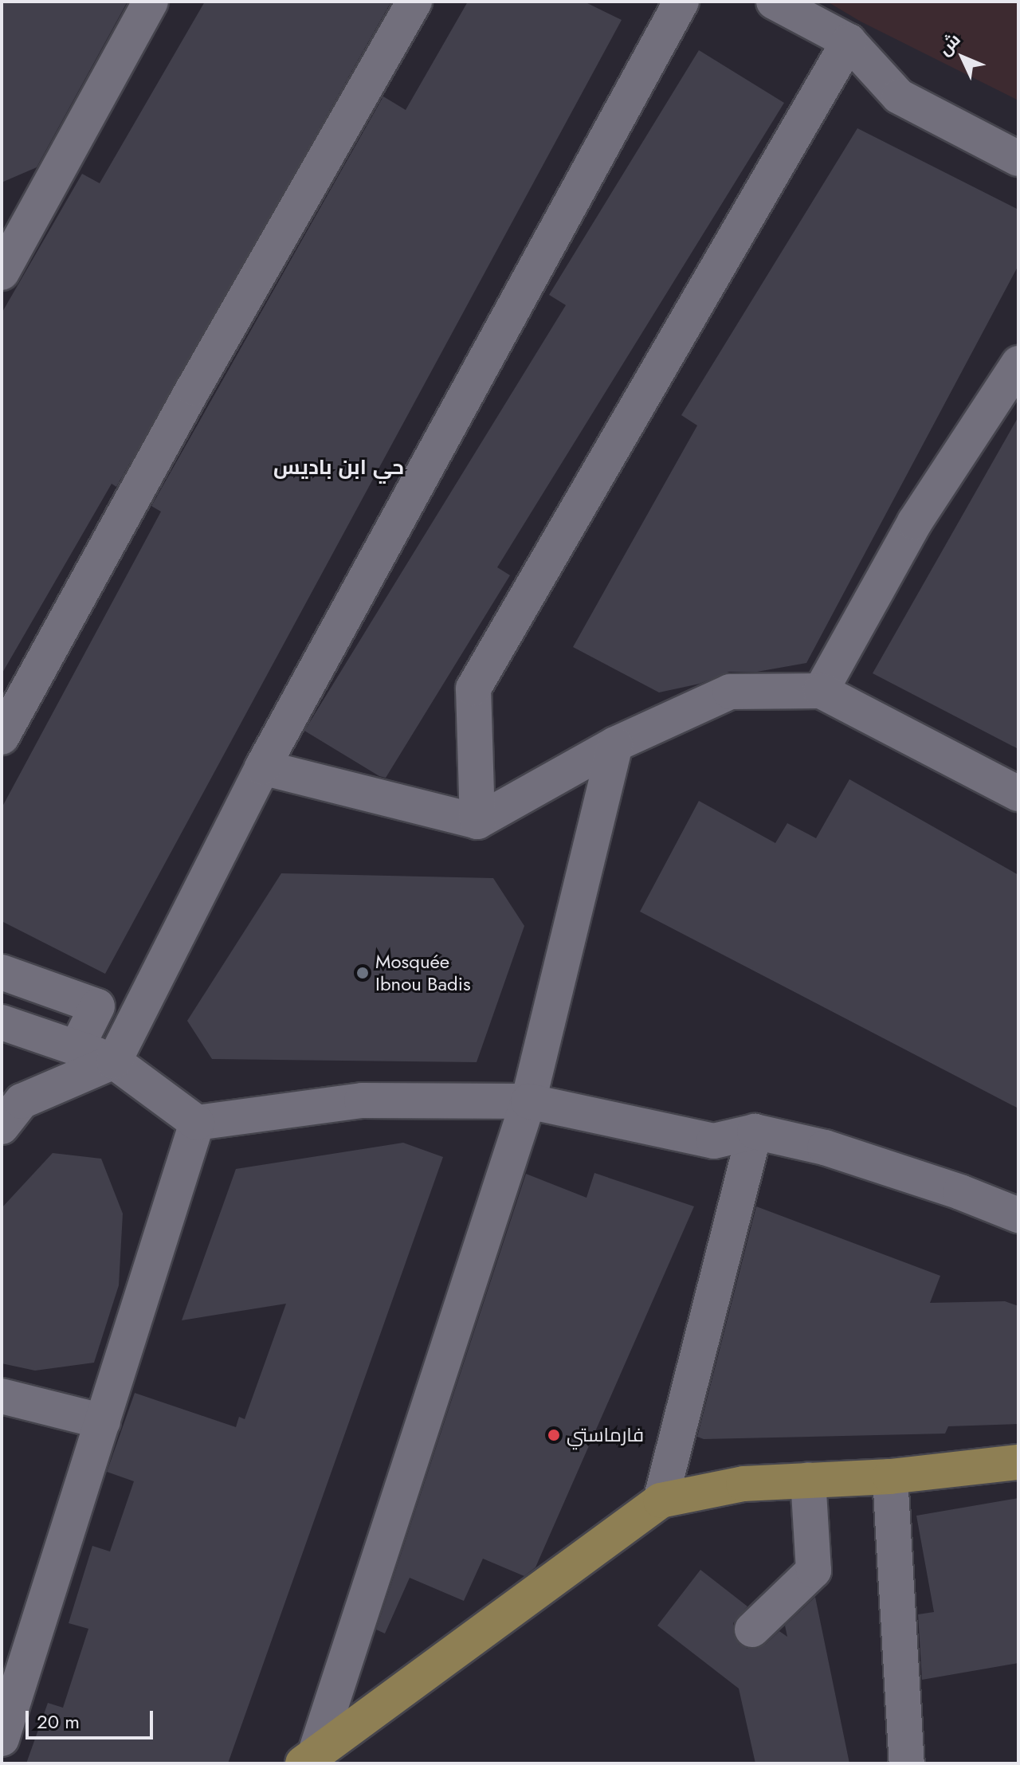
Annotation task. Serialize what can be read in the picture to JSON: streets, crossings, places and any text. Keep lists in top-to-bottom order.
{
  "districts": ["حي ابن باديس"],
  "places": ["Mosquée Ibnou Badis", "فارماستي"],
  "scale_bar": "20 m",
  "north": "top left"
}
